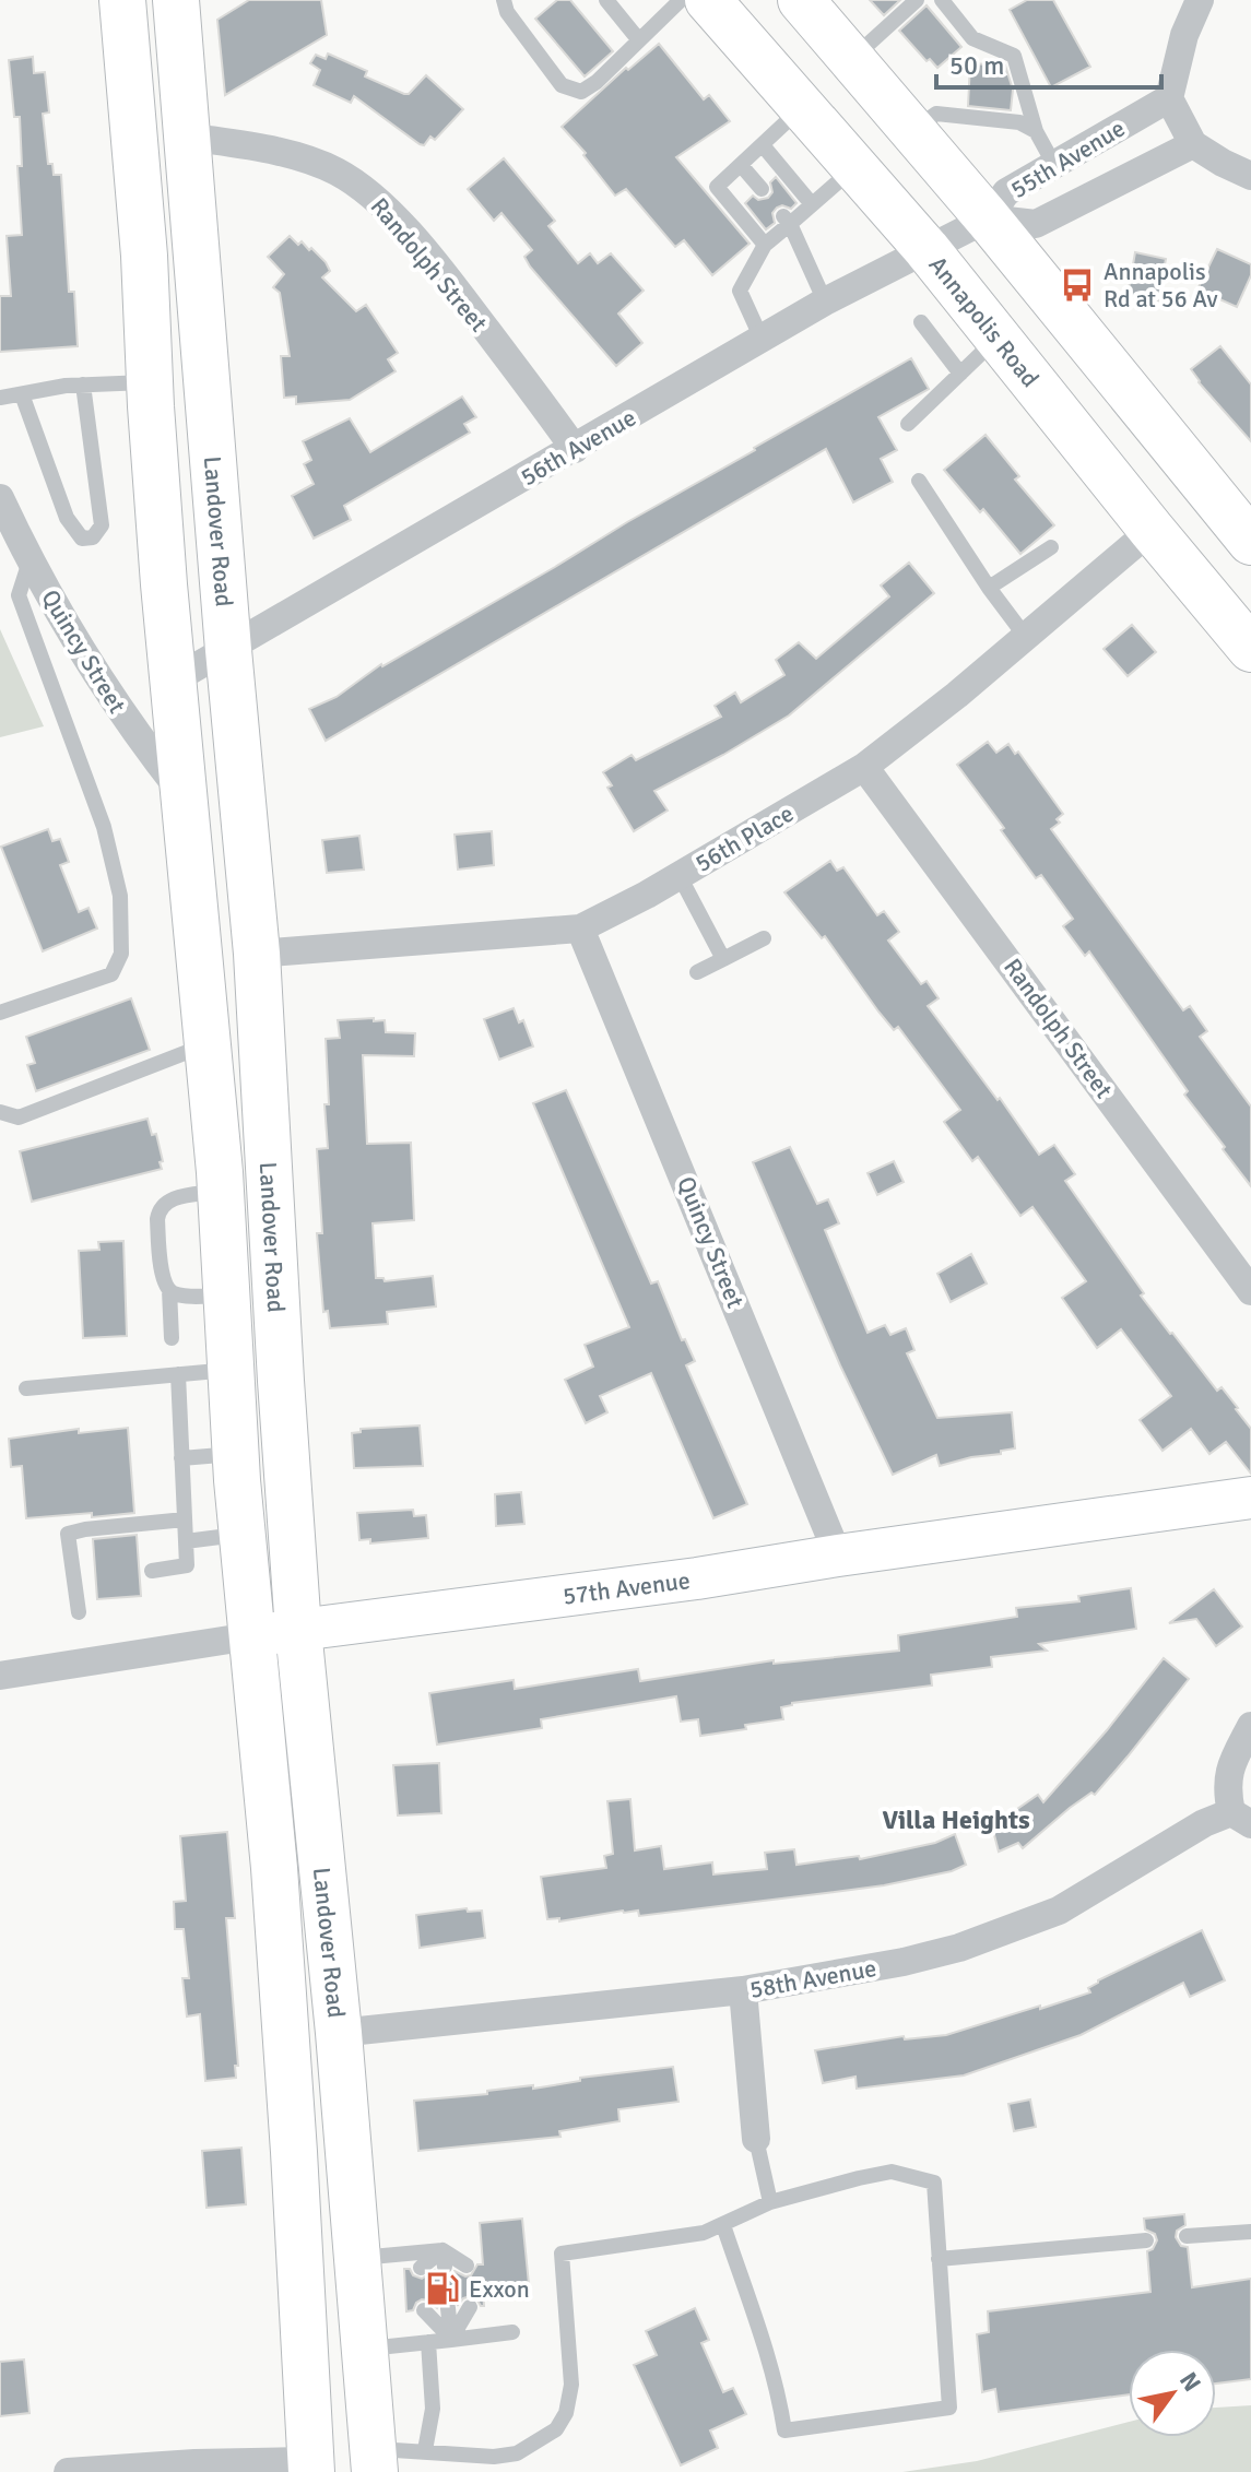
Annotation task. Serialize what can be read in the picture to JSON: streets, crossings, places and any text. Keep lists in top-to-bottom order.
{
  "streets": {
    "main road": ["Annapolis Road", "Landover Road"],
    "street": [
      "55th Avenue",
      "Randolph Street",
      "56th Avenue",
      "Quincy Street",
      "56th Place",
      "57th Avenue",
      "58th Avenue"
    ]
  },
  "crossings": [
    ["55th Avenue", "56th Avenue"],
    ["Randolph Street", "56th Avenue"],
    ["Randolph Street", "Landover Road"],
    ["Randolph Street", "56th Place"],
    ["Annapolis Road", "56th Avenue"],
    ["Annapolis Road", "56th Place"],
    ["56th Avenue", "Landover Road"],
    ["Landover Road", "Quincy Street"],
    ["Landover Road", "56th Place"],
    ["Landover Road", "57th Avenue"],
    ["Landover Road", "58th Avenue"],
    ["Quincy Street", "56th Place"],
    ["Quincy Street", "57th Avenue"]
  ],
  "districts": ["Villa Heights"],
  "places": {
    "bus stop": ["Annapolis Rd at 56 Av"],
    "fuel station": ["Exxon"]
  },
  "scale_bar": "50 m",
  "north": "top right"
}
